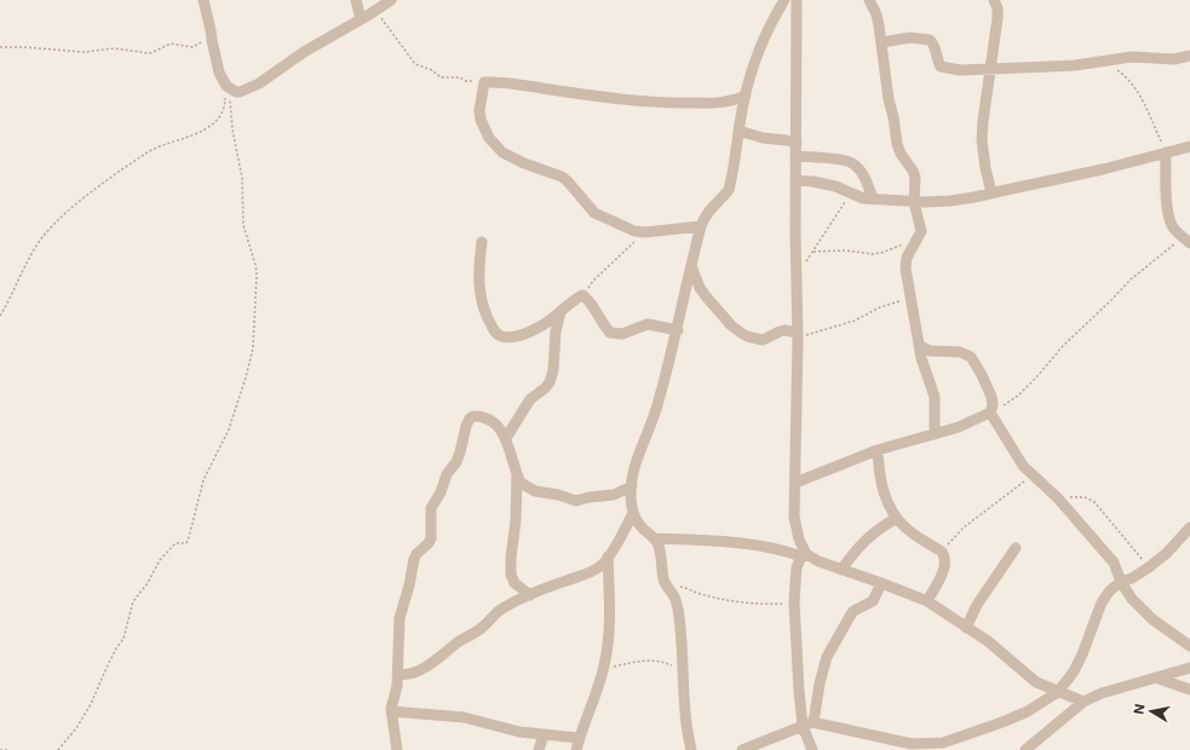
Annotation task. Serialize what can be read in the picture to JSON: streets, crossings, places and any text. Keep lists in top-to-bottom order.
{
  "north": "left"
}
